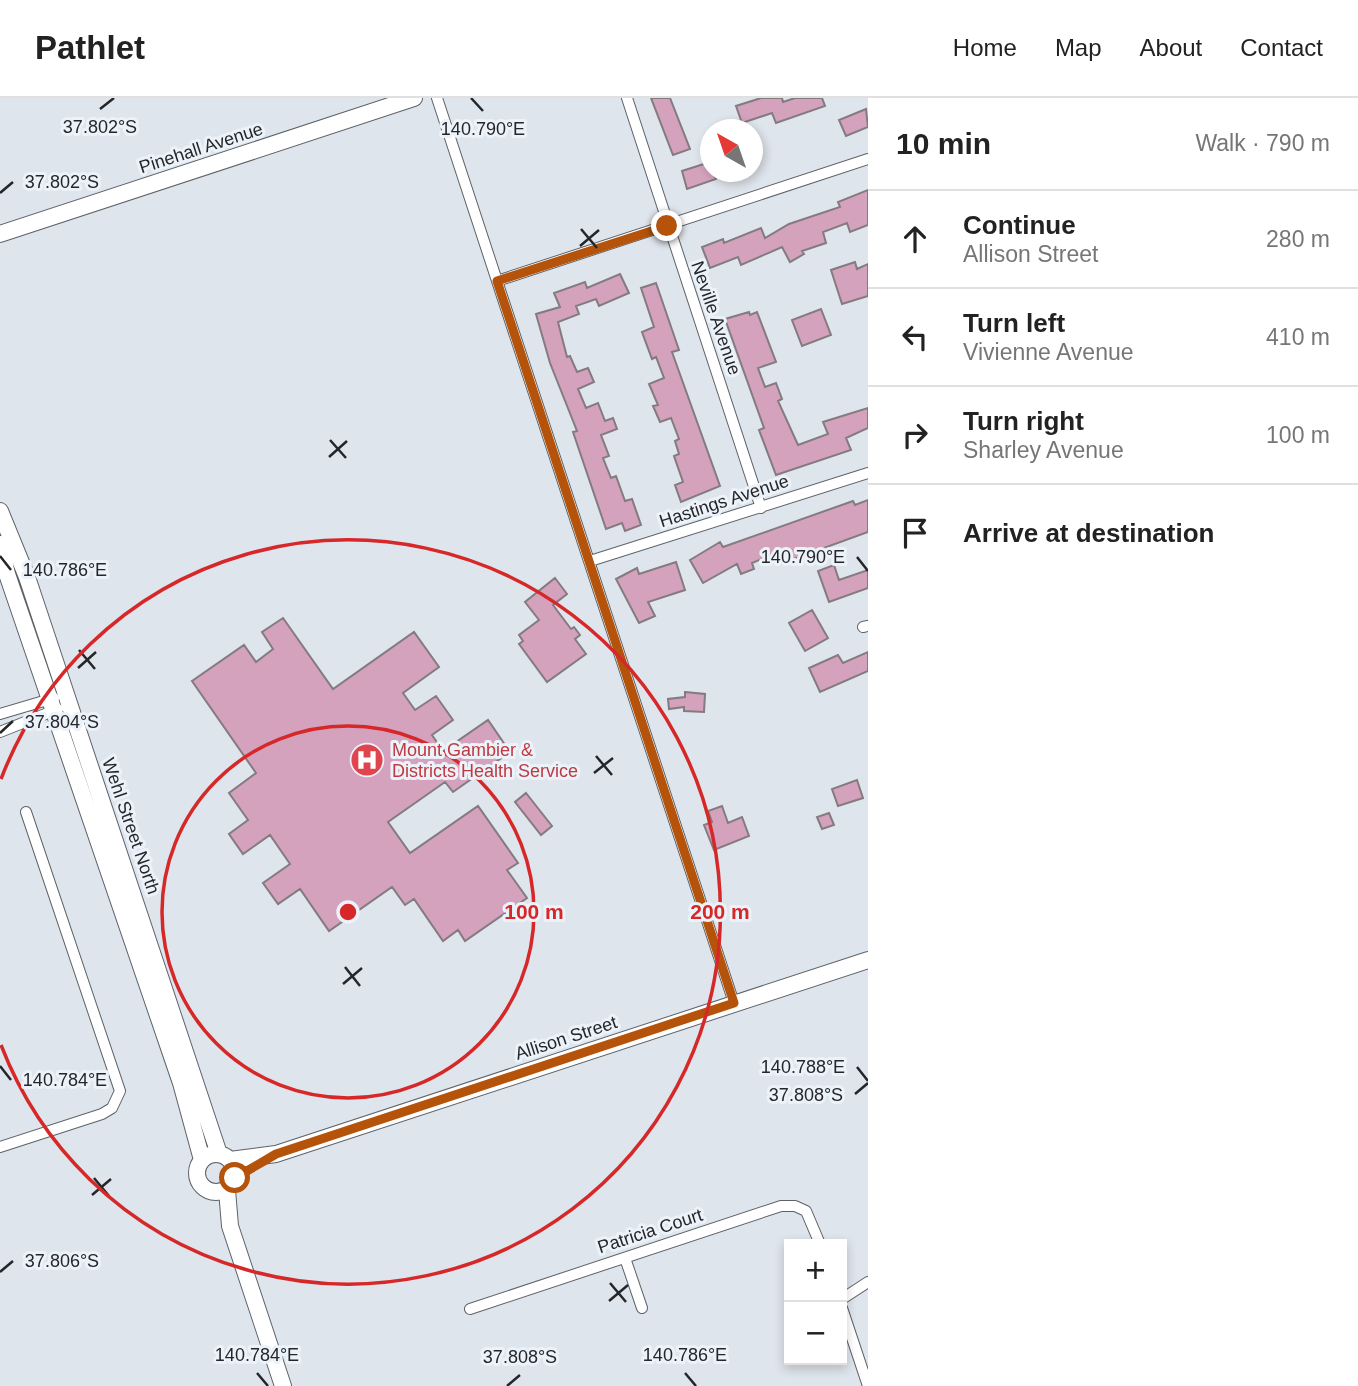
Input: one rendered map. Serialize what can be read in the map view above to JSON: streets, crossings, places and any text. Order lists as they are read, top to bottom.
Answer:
{
  "streets": {
    "street": [
      "Pinehall Avenue",
      "Neville Avenue",
      "Hastings Avenue",
      "Wehl Street North",
      "Allison Street",
      "Patricia Court"
    ]
  },
  "crossings": [
    ["Neville Avenue", "Hastings Avenue"],
    ["Wehl Street North", "Allison Street"]
  ],
  "places": {
    "hospital": ["Mount Gambier & Districts Health Service"]
  },
  "north": "top left",
  "page": {
    "header": "Pathlet",
    "nav": [
      "Home",
      "Map",
      "About",
      "Contact"
    ],
    "heading": ["10 min", "Walk · 790 m"],
    "list": [
      ["Continue", "Allison Street", "280 m"],
      ["Turn left", "Vivienne Avenue", "410 m"],
      ["Turn right", "Sharley Avenue", "100 m"],
      "Arrive at destination"
    ],
    "map_buttons": ["+", "−"]
  },
  "coordinates": [
    "37.802°S",
    "140.790°E",
    "140.786°E",
    "37.804°S",
    "140.788°E",
    "140.784°E",
    "37.808°S",
    "37.806°S"
  ],
  "rings": ["100 m", "200 m"]
}
